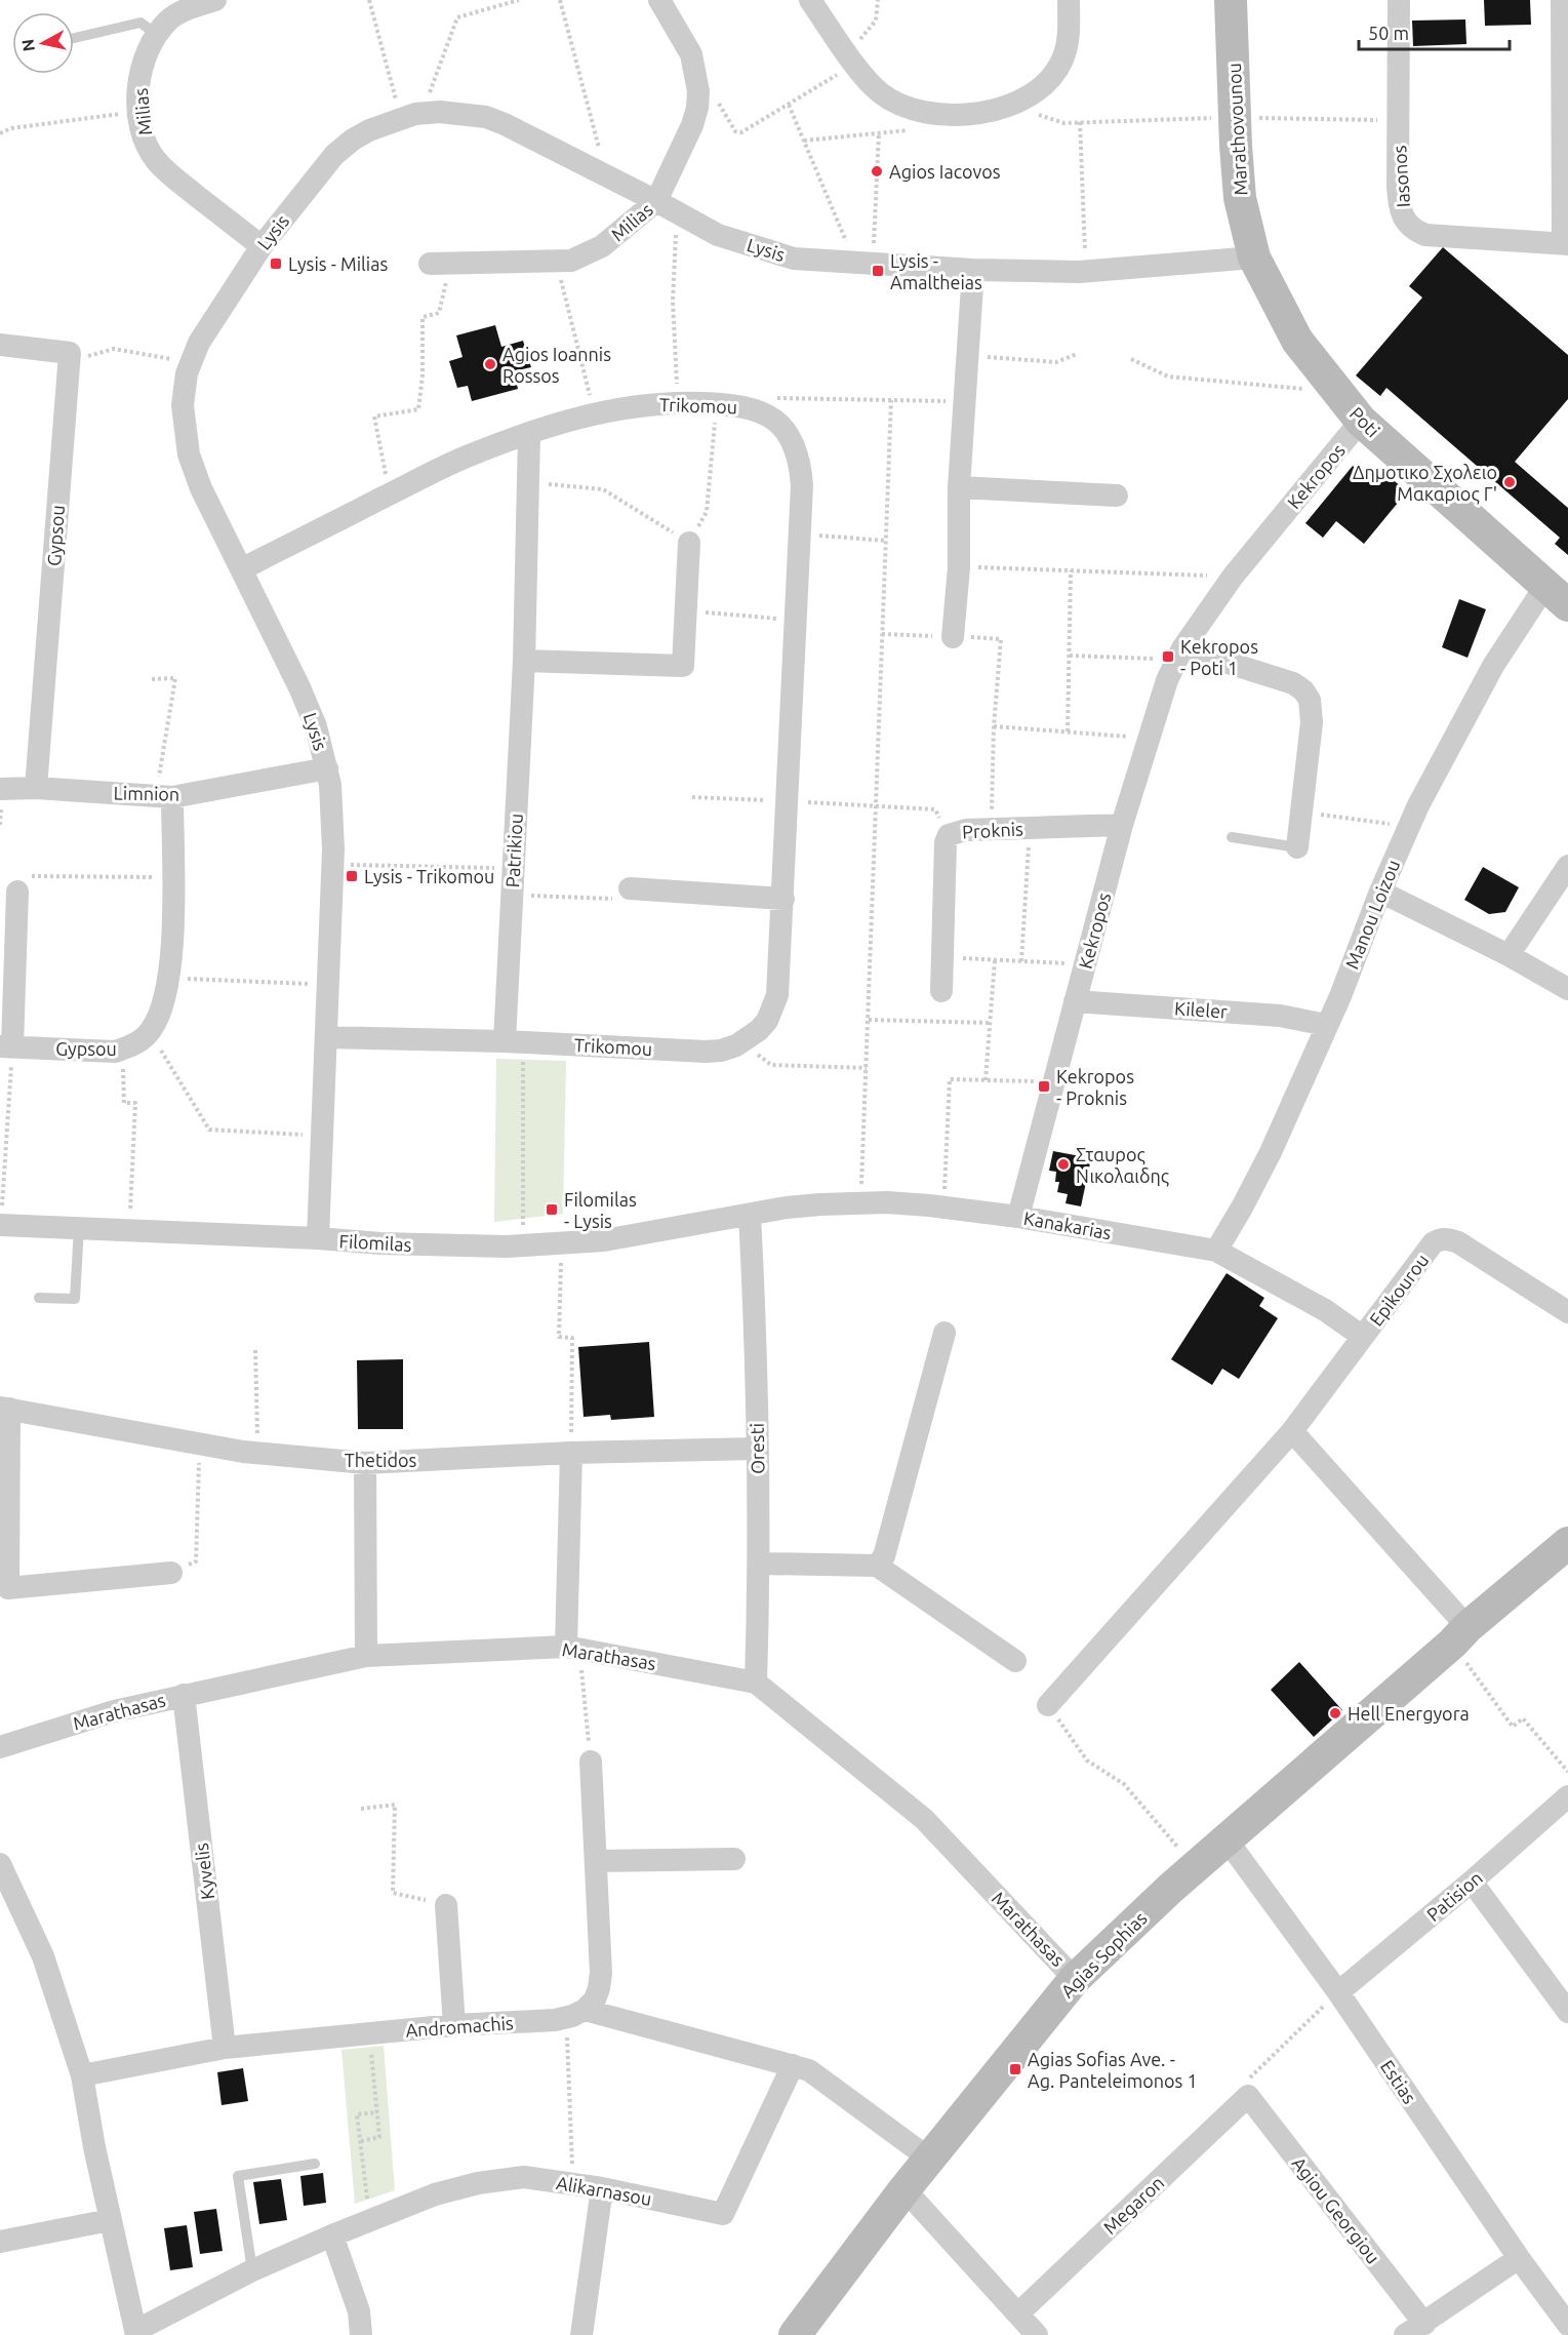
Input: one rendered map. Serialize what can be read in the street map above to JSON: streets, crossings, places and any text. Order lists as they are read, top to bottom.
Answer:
{
  "streets": {
    "street": [
      "Milias",
      "Marathovounou",
      "Iasonos",
      "Lysis",
      "Trikomou",
      "Poti",
      "Kekropos",
      "Gypsou",
      "Limnion",
      "Proknis",
      "Patrikiou",
      "Manou Loizou",
      "Kileler",
      "Kanakarias",
      "Filomilas",
      "Epikourou",
      "Oresti",
      "Thetidos",
      "Marathasas",
      "Kyvelis",
      "Patision",
      "Agias Sophias",
      "Andromachis",
      "Estias",
      "Alikarnasou",
      "Megaron",
      "Agiou Georgiou"
    ]
  },
  "crossings": [
    ["Milias", "Lysis"],
    ["Marathovounou", "Lysis"],
    ["Marathovounou", "Poti"],
    ["Lysis", "Trikomou"],
    ["Lysis", "Poti"],
    ["Lysis", "Limnion"],
    ["Lysis", "Filomilas"],
    ["Trikomou", "Patrikiou"],
    ["Poti", "Kekropos"],
    ["Poti", "Manou Loizou"],
    ["Kekropos", "Proknis"],
    ["Kekropos", "Kileler"],
    ["Kekropos", "Kanakarias"],
    ["Gypsou", "Limnion"],
    ["Manou Loizou", "Kileler"],
    ["Manou Loizou", "Kanakarias"],
    ["Kanakarias", "Filomilas"],
    ["Kanakarias", "Epikourou"],
    ["Kanakarias", "Oresti"],
    ["Filomilas", "Oresti"],
    ["Oresti", "Thetidos"],
    ["Oresti", "Marathasas"],
    ["Marathasas", "Kyvelis"],
    ["Marathasas", "Agias Sophias"],
    ["Kyvelis", "Andromachis"],
    ["Patision", "Estias"],
    ["Agias Sophias", "Estias"],
    ["Estias", "Agiou Georgiou"],
    ["Megaron", "Agiou Georgiou"]
  ],
  "places": {
    "other": [
      "Agios Iacovos",
      "Agios Ioannis Rossos",
      "Δημοτικο Σχολειο Μακαριος Γ'",
      "Σταυρος Νικολαιδης",
      "Hell Energyora"
    ],
    "transit": [
      "Lysis - Milias",
      "Lysis - Amaltheias",
      "Kekropos - Poti 1",
      "Lysis - Trikomou",
      "Kekropos - Proknis",
      "Filomilas - Lysis",
      "Agias Sofias Ave. - Ag. Panteleimonos 1"
    ]
  },
  "scale_bar": "50 m",
  "north": "left"
}
